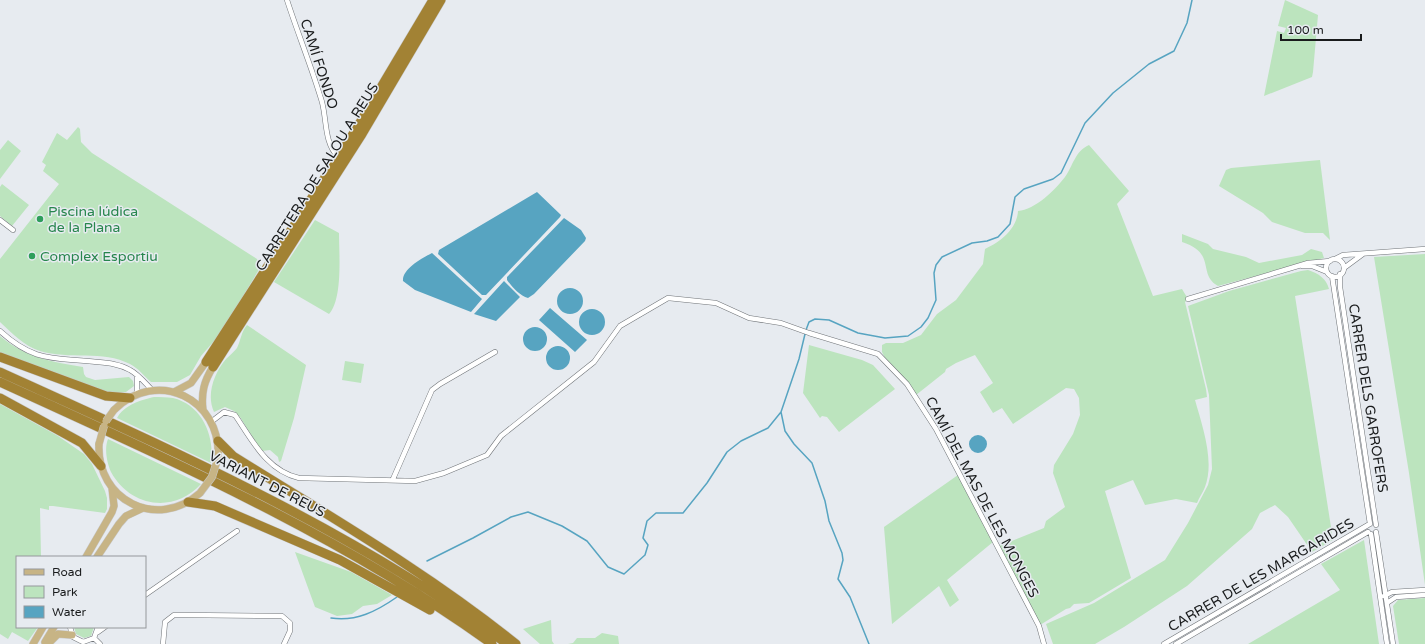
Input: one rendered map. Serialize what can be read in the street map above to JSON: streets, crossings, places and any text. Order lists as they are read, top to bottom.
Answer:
{
  "streets": {
    "highway": ["CARRETERA DE SALOU A REUS", "VARIANT DE REUS"],
    "street": [
      "CAMÍ FONDO",
      "CARRER DELS GARROFERS",
      "CAMÍ DEL MAS DE LES MONGES",
      "CARRER DE LES MARGARIDES"
    ]
  },
  "crossings": [
    ["CARRER DELS GARROFERS", "CARRER DE LES MARGARIDES"]
  ],
  "places": ["Piscina lúdica de la Plana", "Complex Esportiu"],
  "legend": ["Road", "Park", "Water"],
  "scale_bar": "100 m"
}
